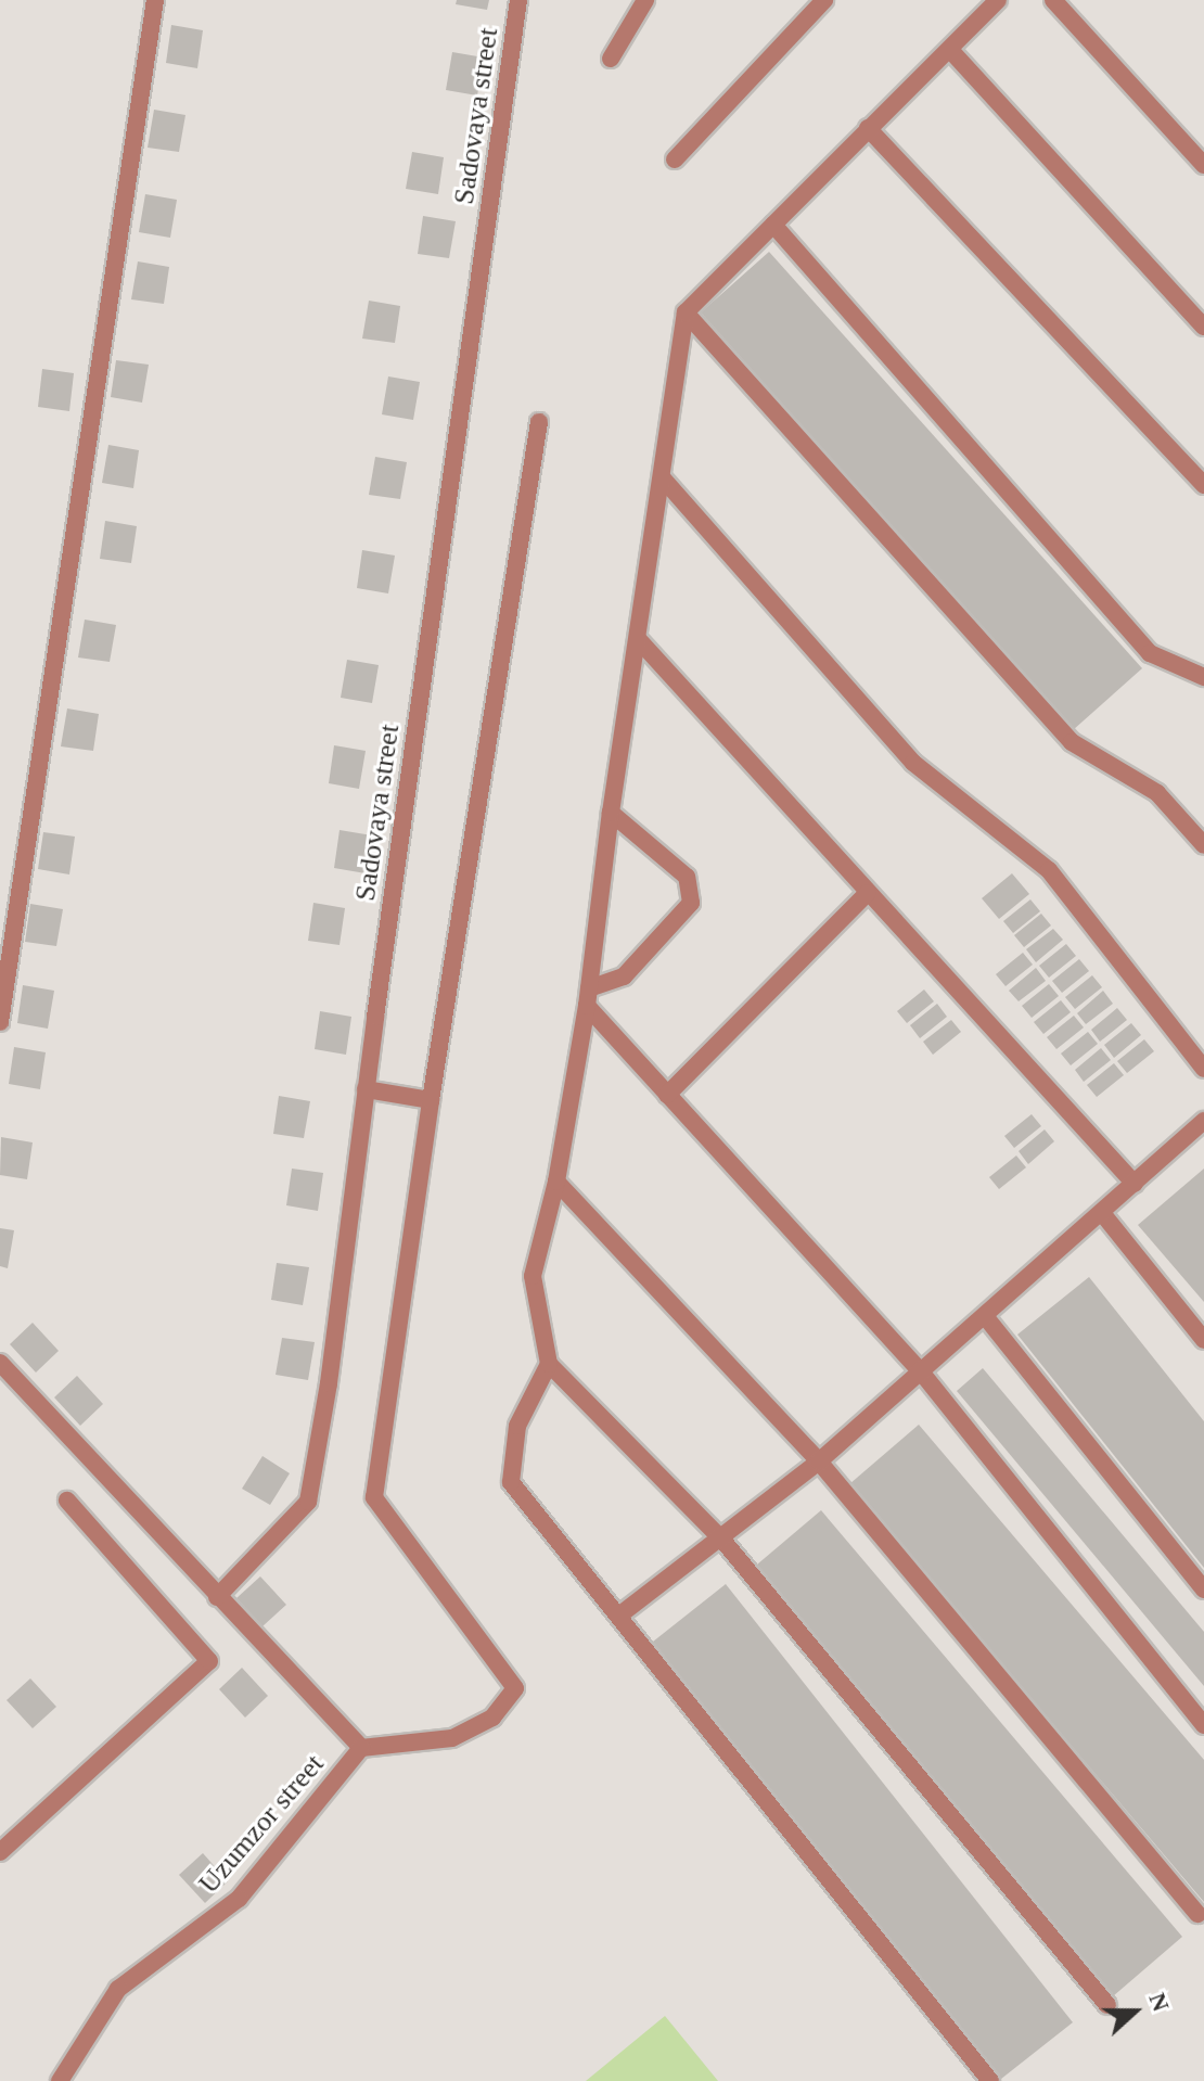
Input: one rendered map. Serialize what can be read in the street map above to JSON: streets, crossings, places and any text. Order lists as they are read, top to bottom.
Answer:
{
  "streets": {
    "street": ["Sadovaya street", "Uzumzor street"]
  },
  "north": "right"
}
